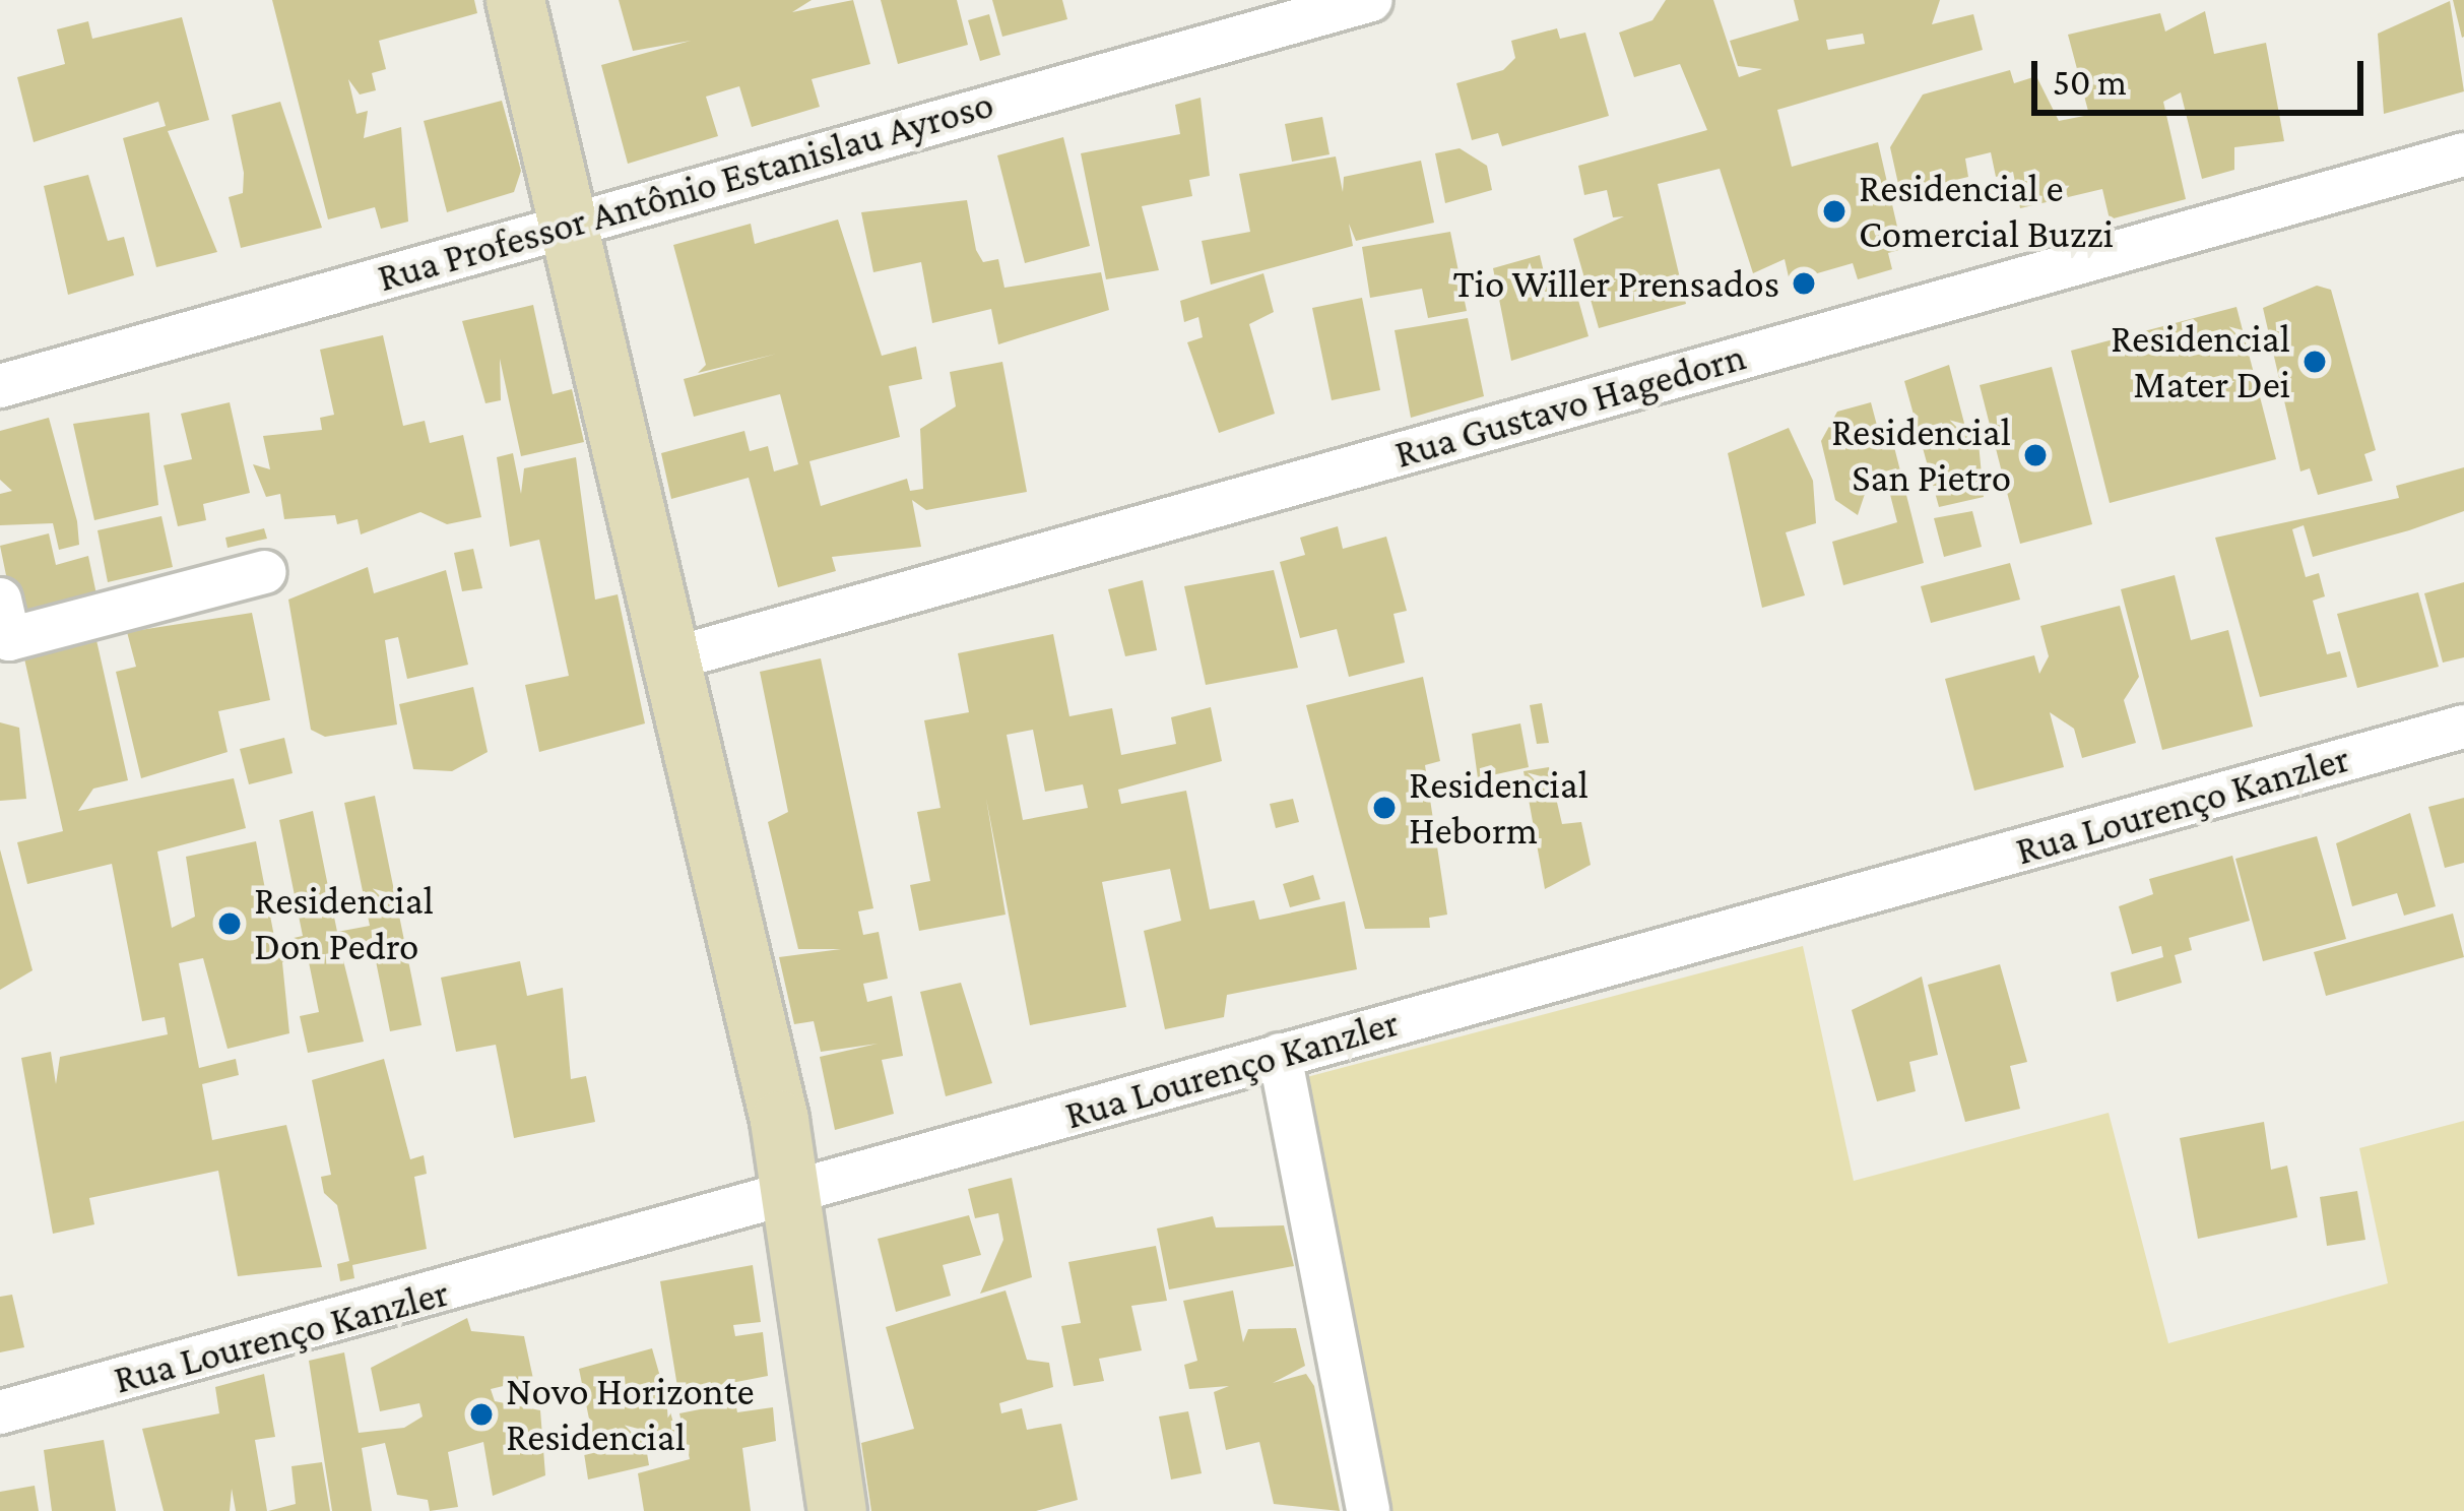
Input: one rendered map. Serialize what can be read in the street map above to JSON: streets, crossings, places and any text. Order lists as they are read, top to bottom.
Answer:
{
  "streets": {
    "street": ["Rua Professor Antônio Estanislau Ayroso", "Rua Gustavo Hagedorn", "Rua Lourenço Kanzler"]
  },
  "places": [
    "Residencial e Comercial Buzzi",
    "Tio Willer Prensados",
    "Residencial Mater Dei",
    "Residencial San Pietro",
    "Residencial Heborm",
    "Residencial Don Pedro",
    "Novo Horizonte Residencial"
  ],
  "scale_bar": "50 m"
}
